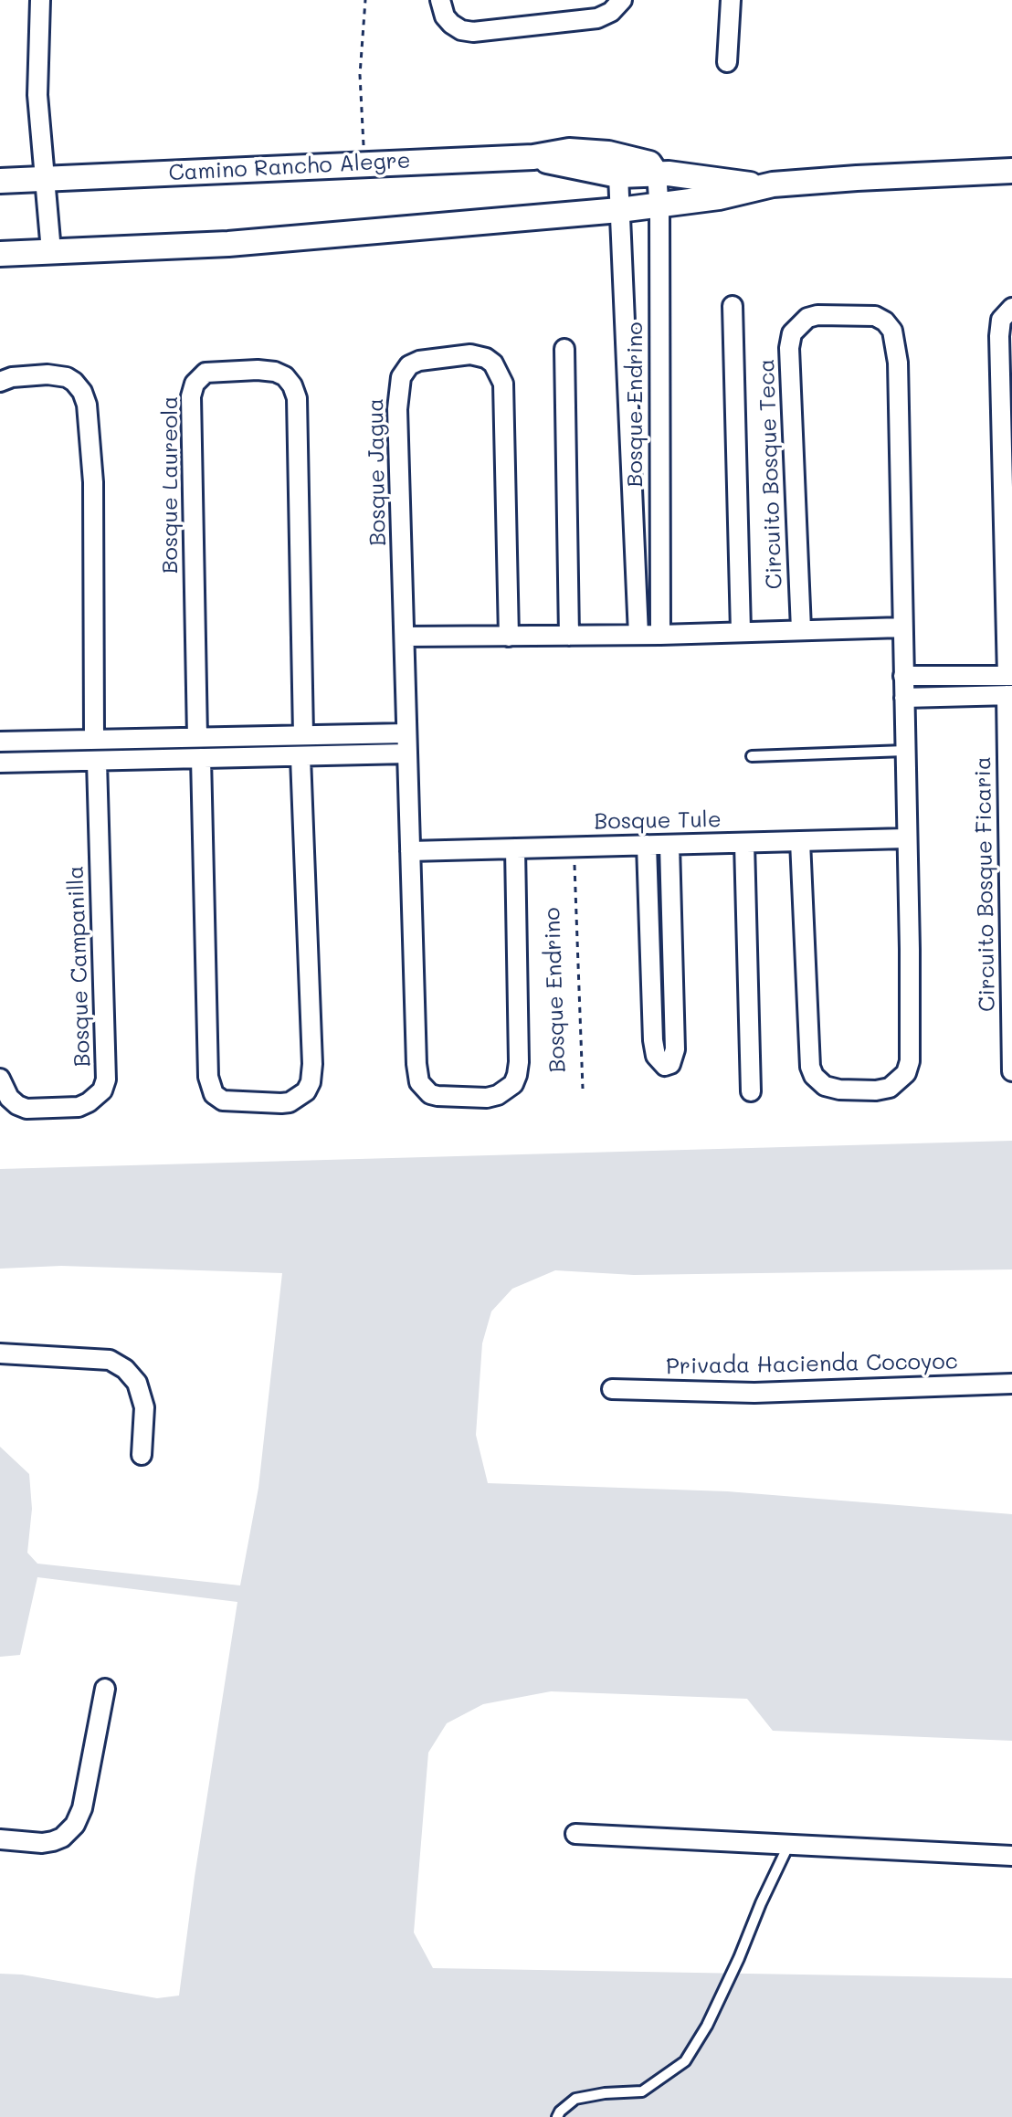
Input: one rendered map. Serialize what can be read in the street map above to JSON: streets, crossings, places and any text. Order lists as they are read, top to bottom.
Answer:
{
  "streets": {
    "street": [
      "Camino Rancho Alegre",
      "Bosque Endrino",
      "Bosque Jagua",
      "Circuito Bosque Teca",
      "Bosque Laureola",
      "Bosque Tule",
      "Circuito Bosque Ficaria",
      "Bosque Campanilla",
      "Privada Hacienda Cocoyoc"
    ]
  },
  "crossings": [
    ["Camino Rancho Alegre", "Bosque Endrino"],
    ["Bosque Endrino", "Bosque Tule"],
    ["Bosque Jagua", "Bosque Tule"]
  ]
}
